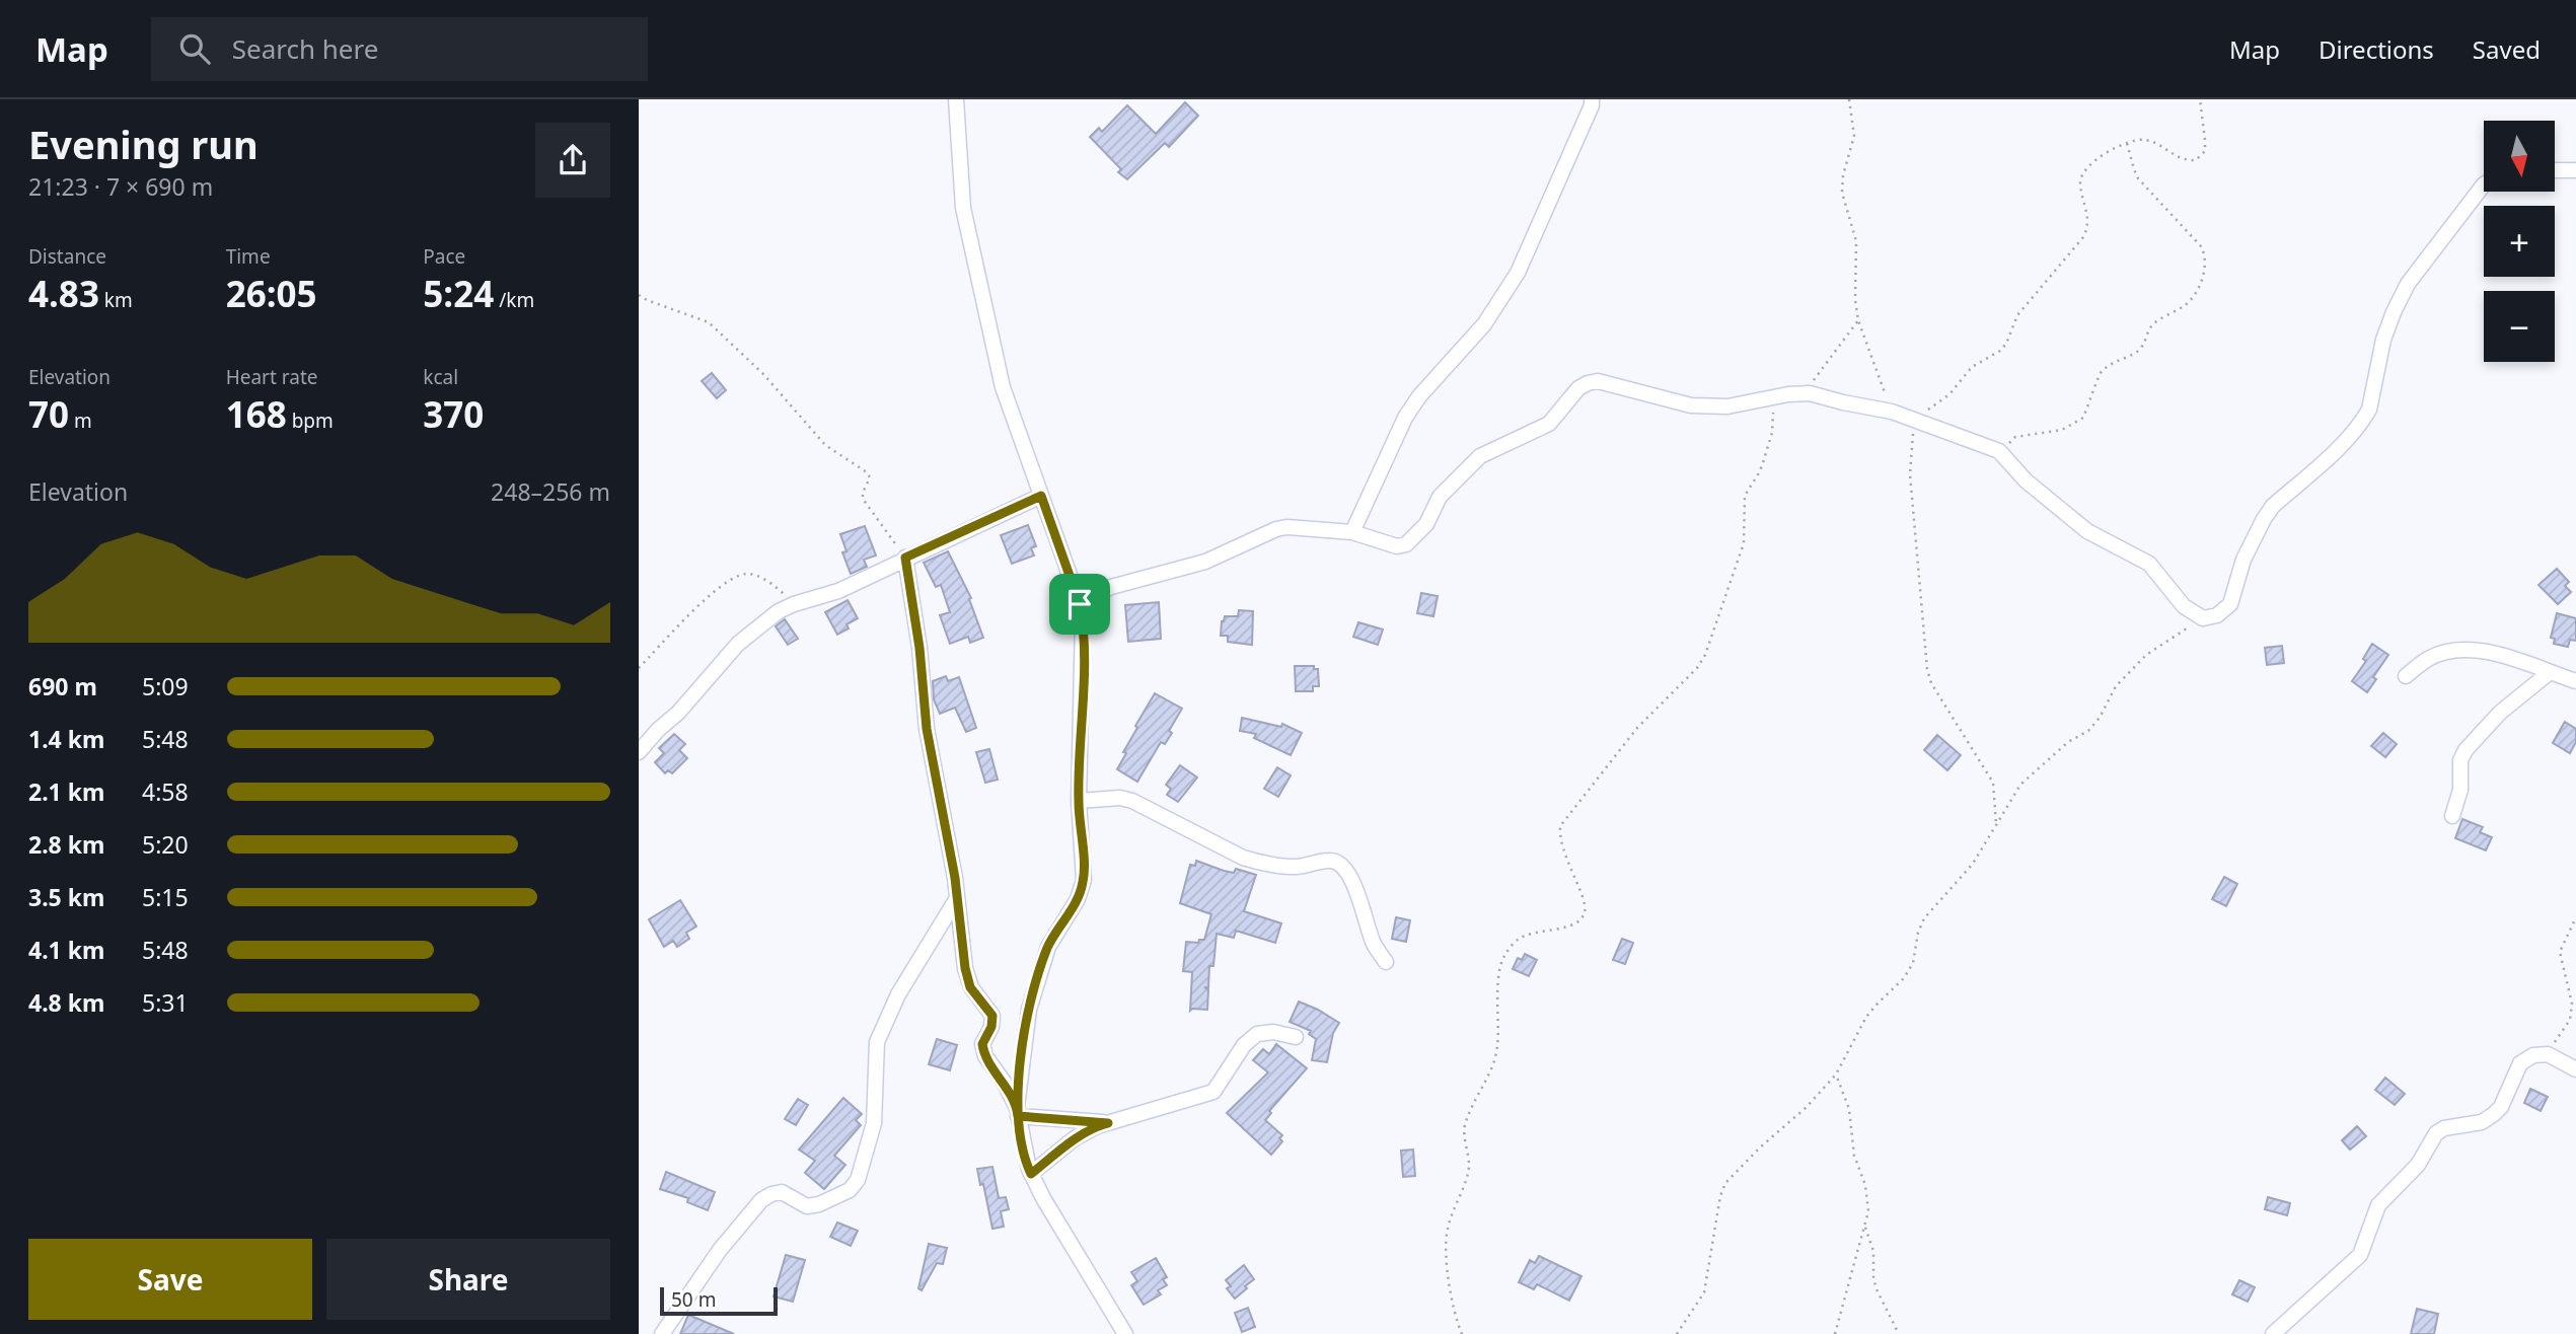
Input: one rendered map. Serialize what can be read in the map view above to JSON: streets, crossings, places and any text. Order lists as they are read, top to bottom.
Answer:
{
  "scale_bar": "50 m",
  "north": "bottom",
  "page": {
    "header": "Map",
    "search": "Search here",
    "nav": ["Map", "Directions", "Saved"],
    "heading": ["Evening run", "21:23 · 7 × 690 m"],
    "map_buttons": ["+", "−"],
    "stats": [
      ["Distance", "4.83 km"],
      ["Time", "26:05"],
      ["Pace", "5:24 /km"],
      ["Elevation", "70 m"],
      ["Heart rate", "168 bpm"],
      ["kcal", "370"]
    ],
    "chart": ["Elevation", "248–256 m"],
    "list": [
      {
        "name": "690 m",
        "note": "5:09"
      },
      {
        "name": "1.4 km",
        "note": "5:48"
      },
      {
        "name": "2.1 km",
        "note": "4:58"
      },
      {
        "name": "2.8 km",
        "note": "5:20"
      },
      {
        "name": "3.5 km",
        "note": "5:15"
      },
      {
        "name": "4.1 km",
        "note": "5:48"
      },
      {
        "name": "4.8 km",
        "note": "5:31"
      }
    ],
    "buttons": ["Save", "Share"],
    "scale": "50 m"
  }
}
